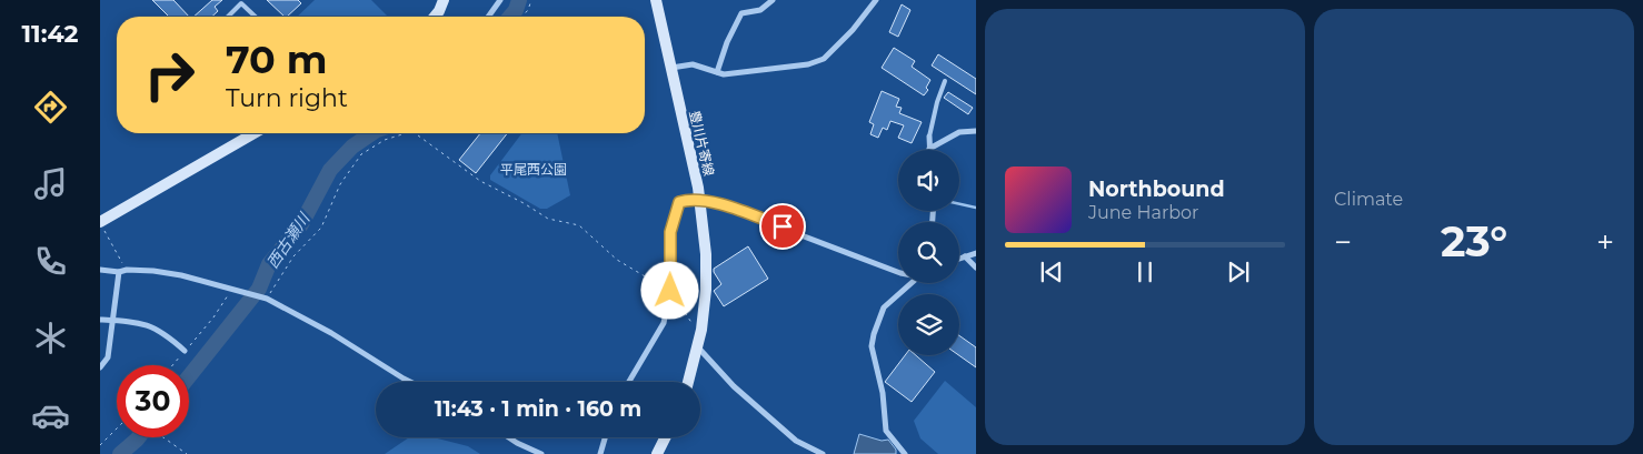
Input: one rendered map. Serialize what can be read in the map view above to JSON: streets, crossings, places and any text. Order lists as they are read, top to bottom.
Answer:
{
  "streets": {
    "main road": ["豊川片寄線"]
  },
  "water": ["西古瀬川"],
  "parks": ["平尾西公園"],
  "page": {
    "tabs": "11:42",
    "tile": "Climate",
    "turn": ["70 m", "Turn right"],
    "song": ["Northbound", "June Harbor"],
    "heat": ["−", "23°", "+"],
    "limit": "30",
    "trip": "11:43 · 1 min · 160 m"
  }
}
